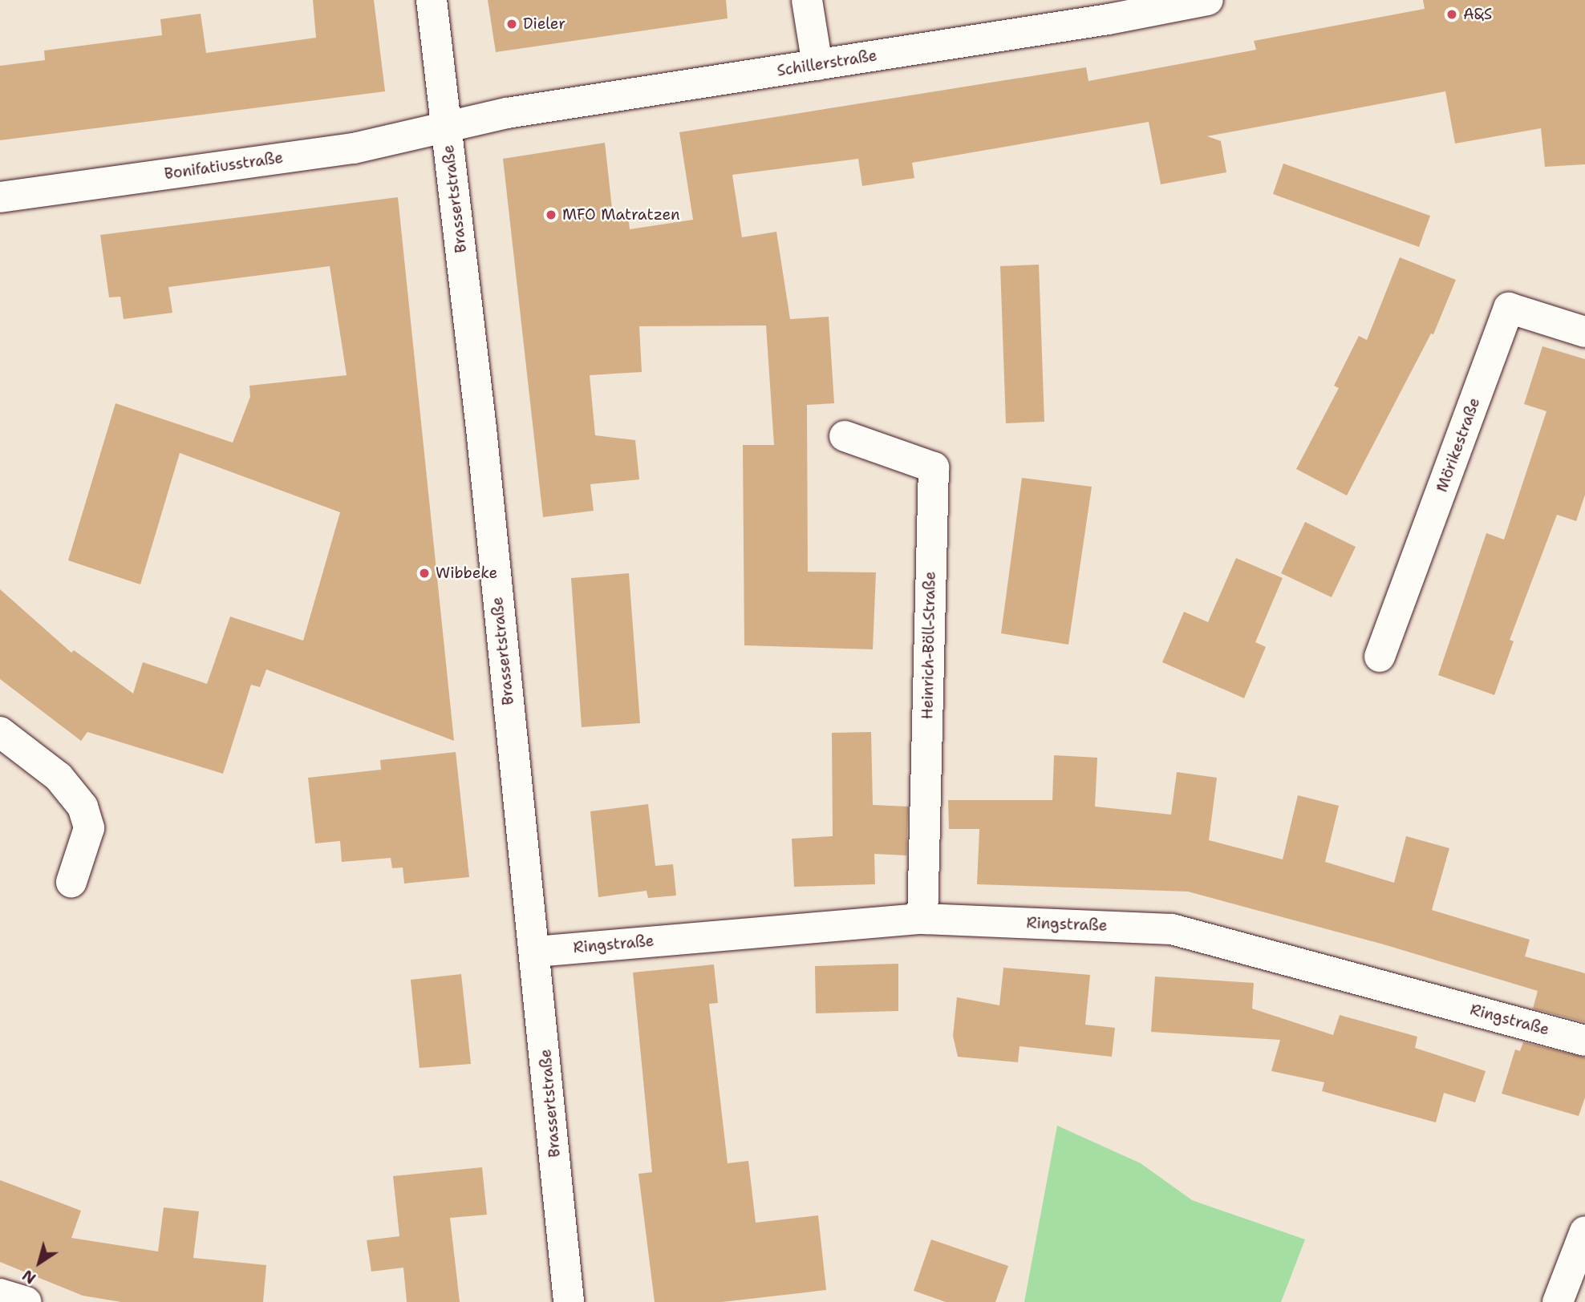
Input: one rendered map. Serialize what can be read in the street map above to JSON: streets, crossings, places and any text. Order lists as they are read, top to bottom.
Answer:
{
  "streets": {
    "street": [
      "Schillerstraße",
      "Bonifatiusstraße",
      "Brassertstraße",
      "Mörikestraße",
      "Heinrich-Böll-Straße",
      "Ringstraße"
    ]
  },
  "crossings": [
    ["Schillerstraße", "Bonifatiusstraße"],
    ["Schillerstraße", "Brassertstraße"],
    ["Bonifatiusstraße", "Brassertstraße"],
    ["Brassertstraße", "Ringstraße"],
    ["Heinrich-Böll-Straße", "Ringstraße"]
  ],
  "places": [
    "A&S",
    "Dieler",
    "MFO Matratzen",
    "Wibbeke"
  ],
  "north": "bottom left"
}
